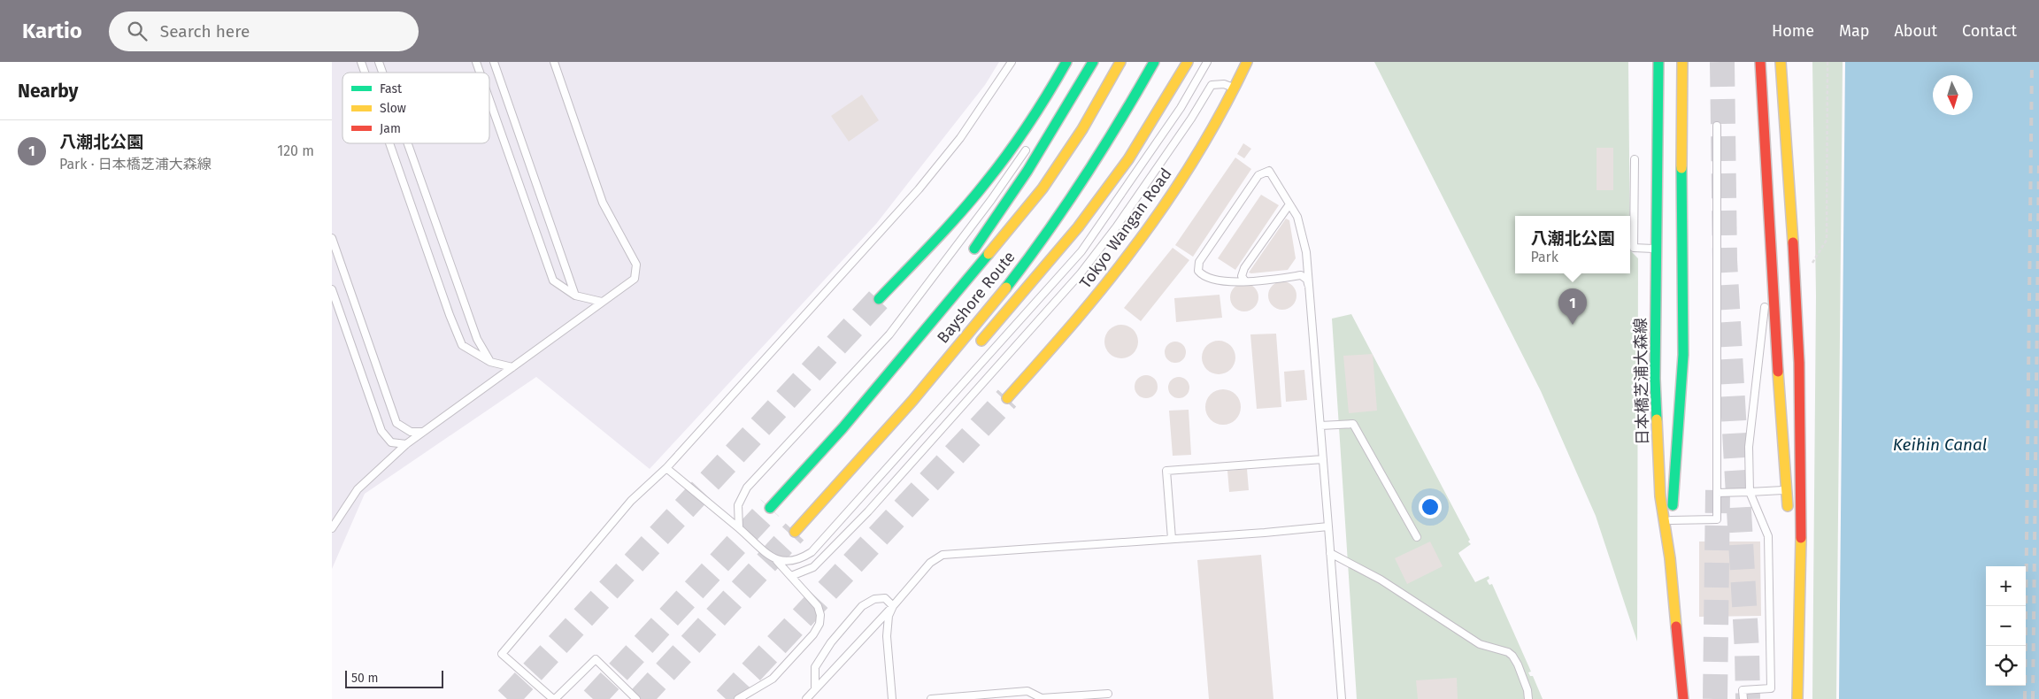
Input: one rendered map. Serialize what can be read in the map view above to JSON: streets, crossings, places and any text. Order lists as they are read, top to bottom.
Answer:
{
  "streets": {
    "main road": ["Tokyo Wangan Road", "Bayshore Route", "日本橋芝浦大森線"]
  },
  "water": ["Keihin Canal"],
  "legend": ["Fast", "Slow", "Jam"],
  "scale_bar": "50 m",
  "north": "bottom",
  "page": {
    "header": "Kartio",
    "search": "Search here",
    "nav": [
      "Home",
      "Map",
      "About",
      "Contact"
    ],
    "heading": "Nearby",
    "list": [
      {
        "mark": "1",
        "name": "八潮北公園",
        "note": "Park · 日本橋芝浦大森線",
        "value": "120 m"
      }
    ],
    "popup": ["八潮北公園", "Park"],
    "pins": "1",
    "map_buttons": ["+", "−"],
    "scale": "50 m"
  }
}
